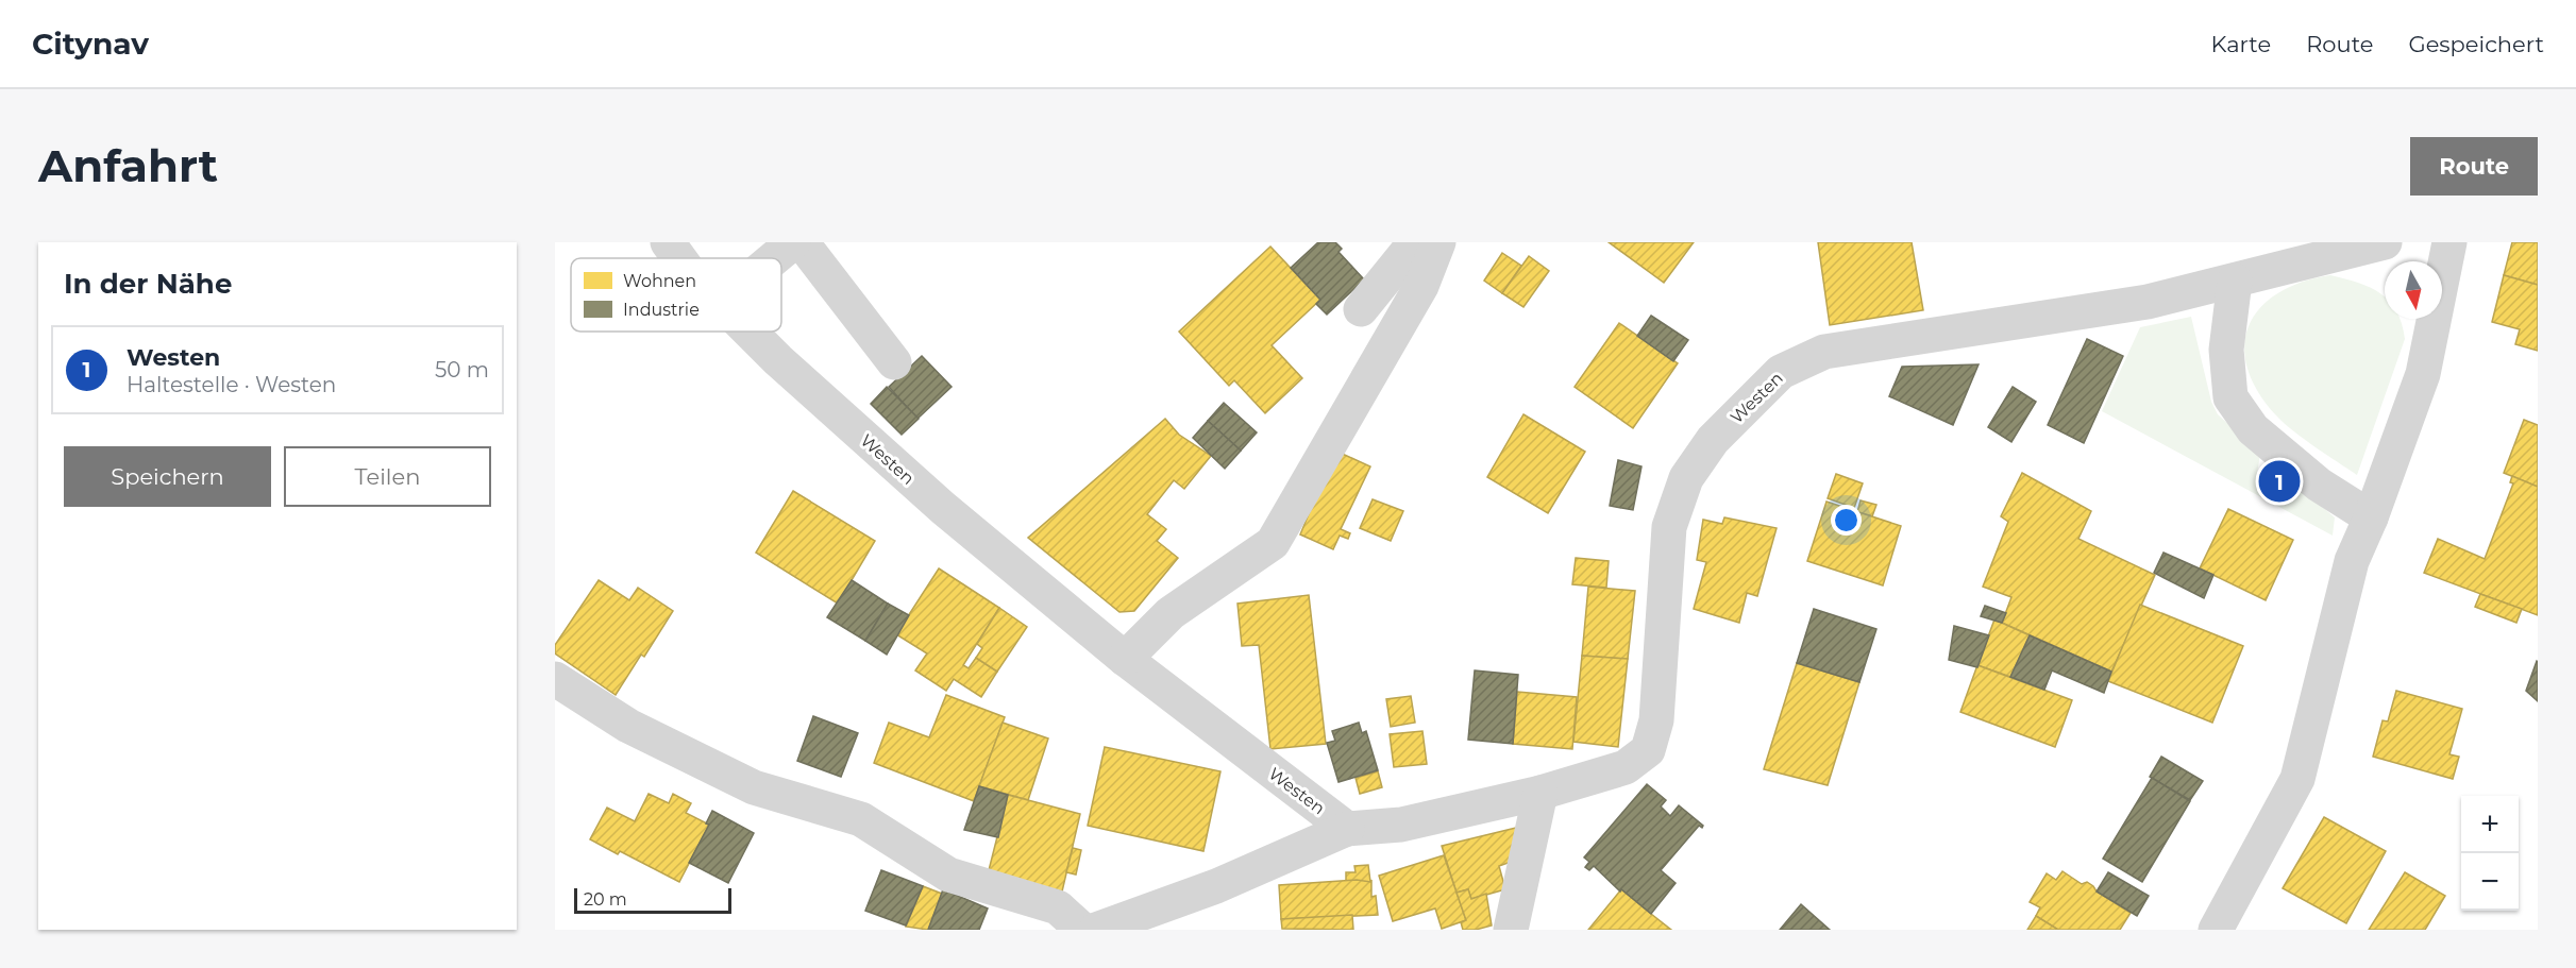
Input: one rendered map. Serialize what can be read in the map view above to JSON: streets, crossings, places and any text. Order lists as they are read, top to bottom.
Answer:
{
  "streets": {
    "street": ["Westen"]
  },
  "legend": ["Wohnen", "Industrie"],
  "scale_bar": "20 m",
  "north": "bottom",
  "page": {
    "header": "Citynav",
    "nav": ["Karte", "Route", "Gespeichert"],
    "buttons": [
      "Route",
      ["Speichern", "Teilen"]
    ],
    "title": "Anfahrt",
    "heading": "In der Nähe",
    "list": [
      {
        "mark": "1",
        "name": "Westen",
        "note": "Haltestelle · Westen",
        "value": "50 m"
      }
    ],
    "pins": "1",
    "map_buttons": ["+", "−"],
    "scale": "20 m"
  }
}
